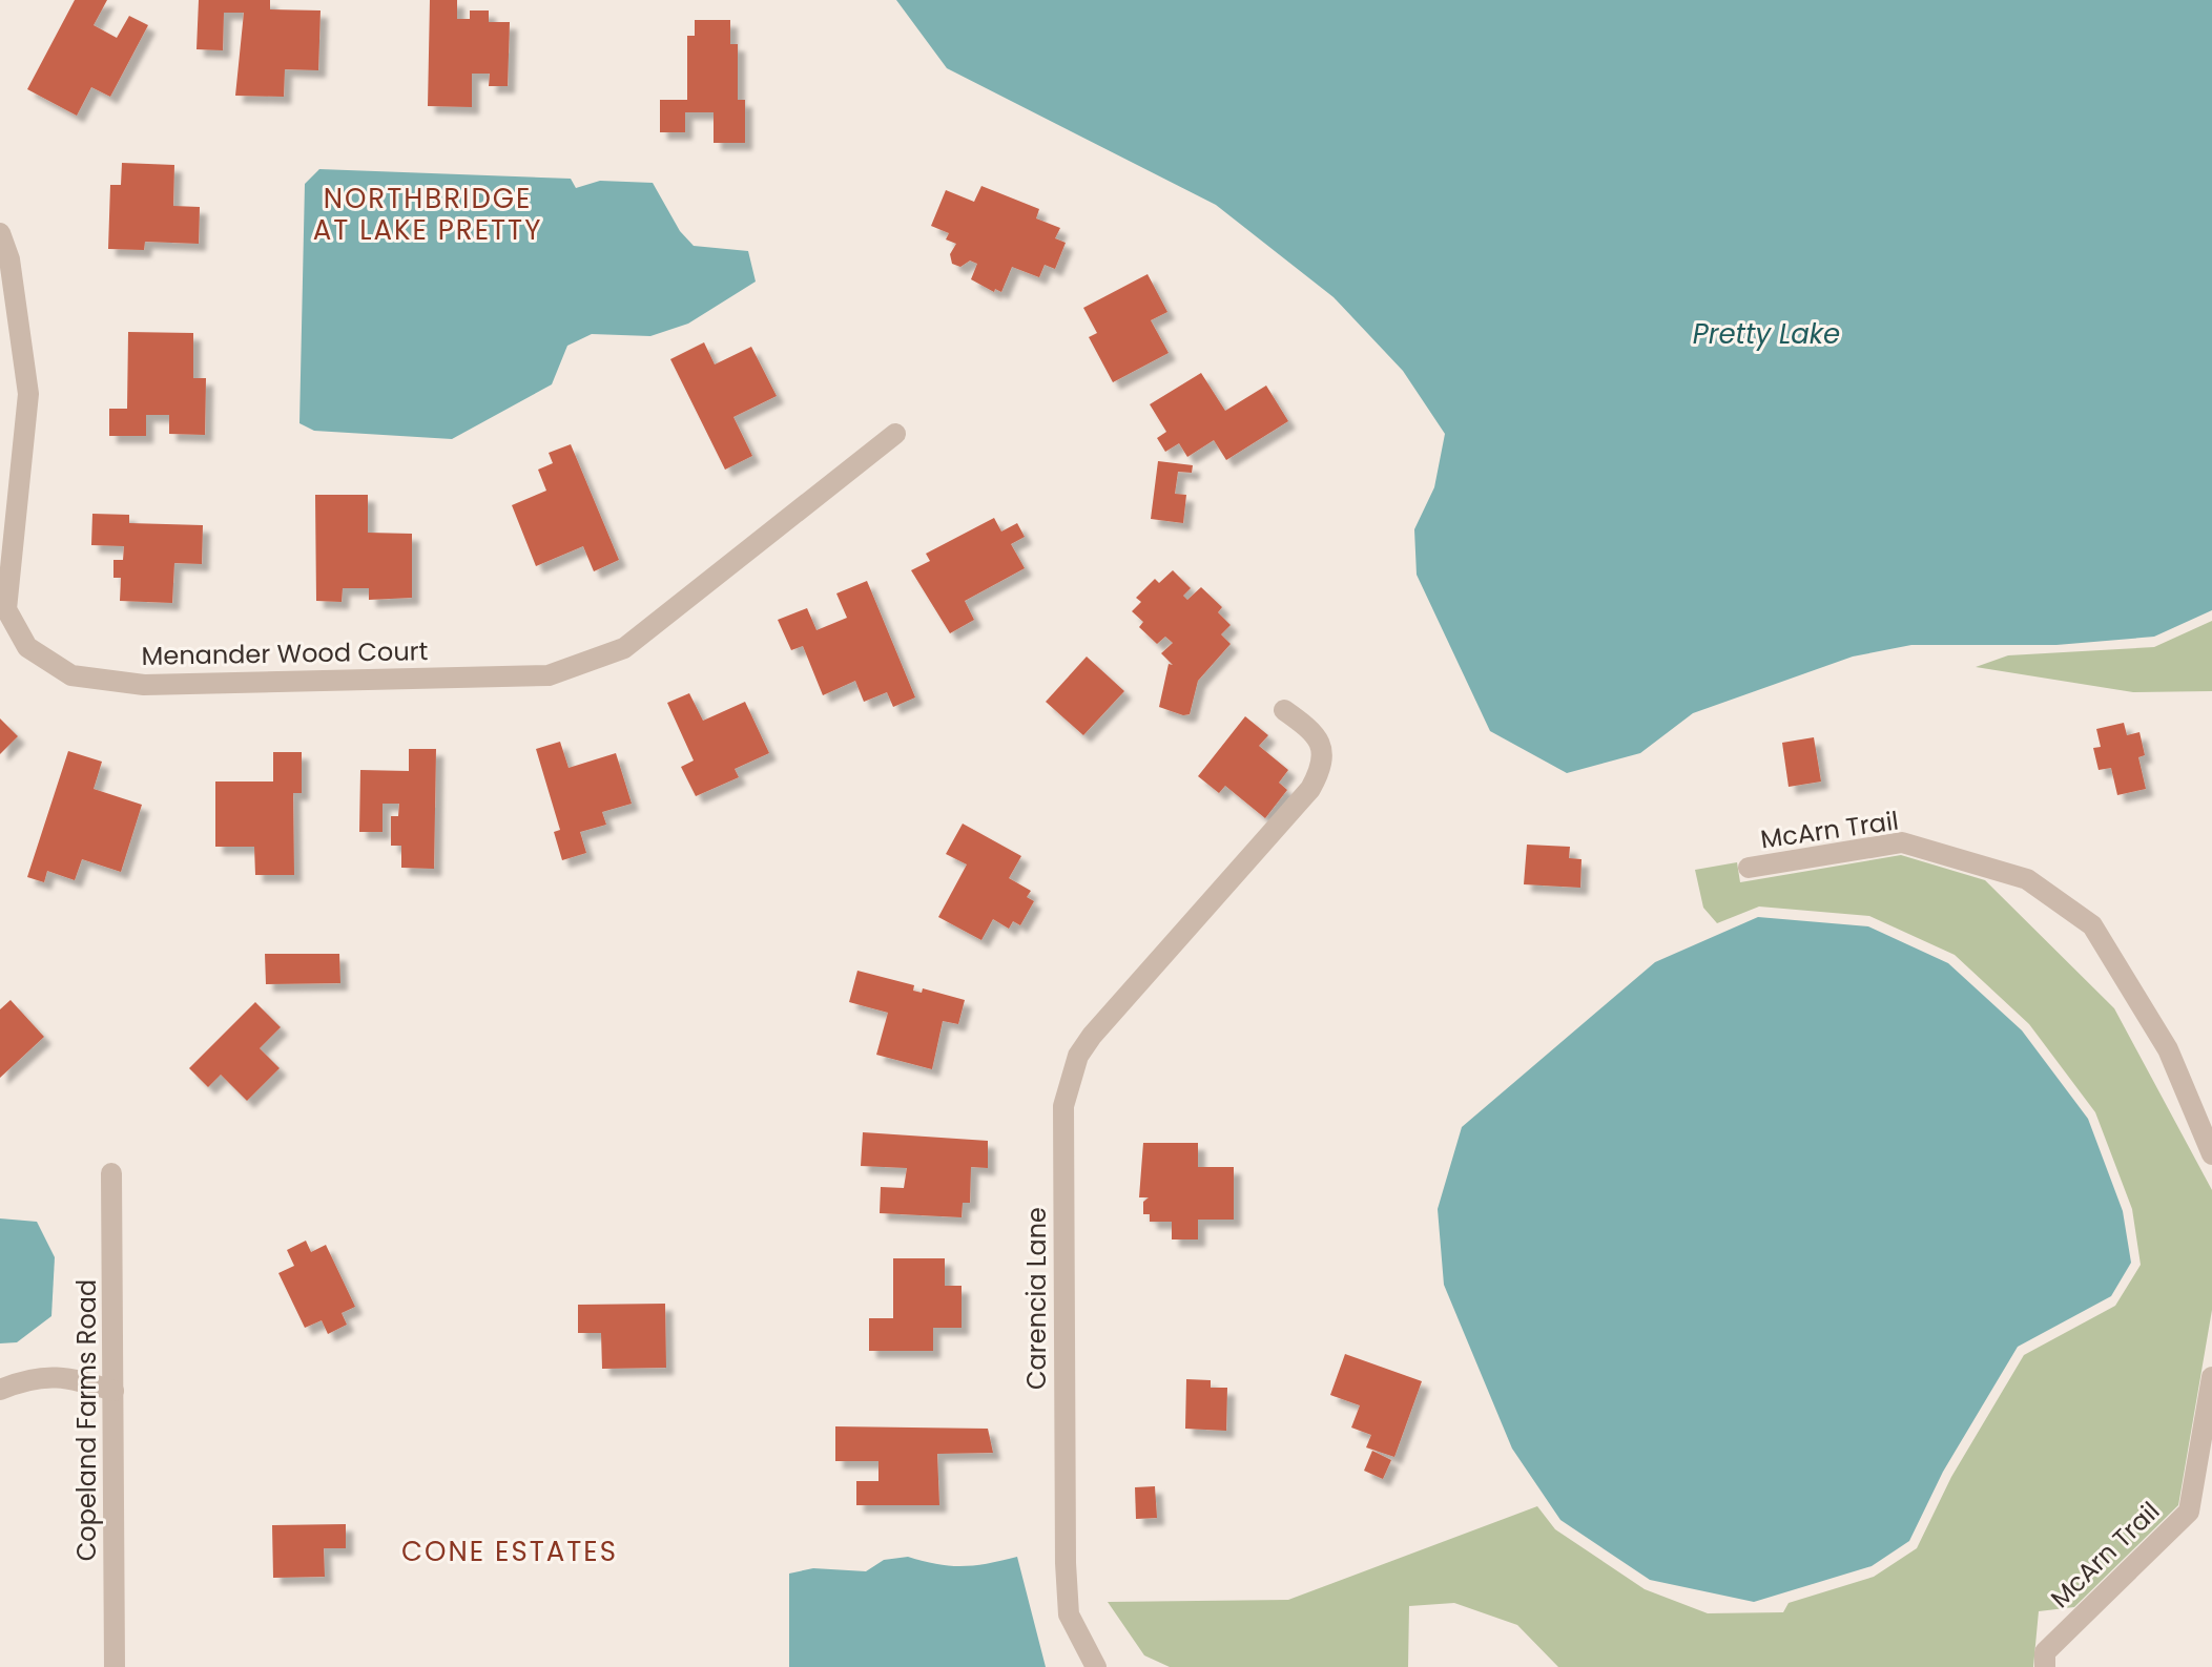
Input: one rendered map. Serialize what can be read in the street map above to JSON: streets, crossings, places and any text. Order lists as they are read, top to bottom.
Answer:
{
  "streets": {
    "street": [
      "Menander Wood Court",
      "McArn Trail",
      "Carencia Lane",
      "Copeland Farms Road"
    ]
  },
  "districts": ["NORTHBRIDGE AT LAKE PRETTY", "CONE ESTATES"],
  "water": ["Pretty Lake"]
}
